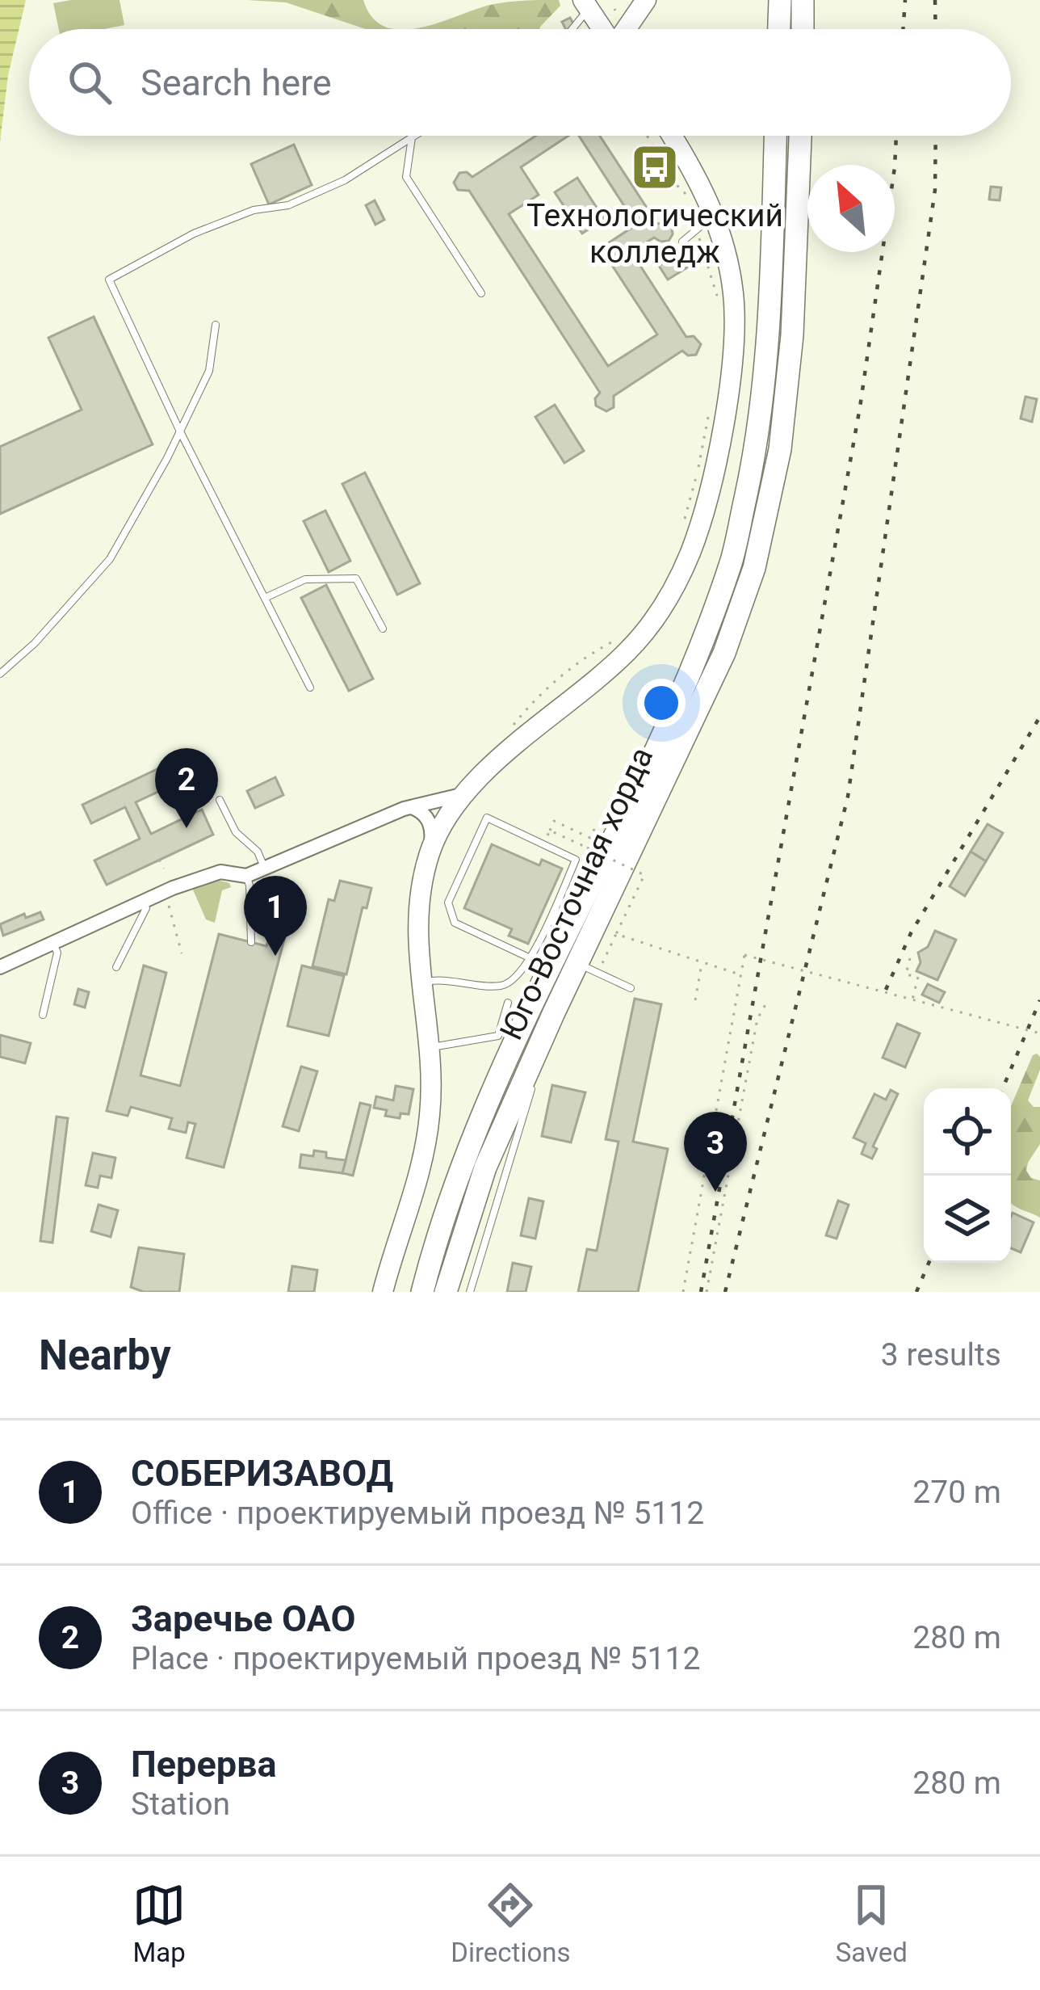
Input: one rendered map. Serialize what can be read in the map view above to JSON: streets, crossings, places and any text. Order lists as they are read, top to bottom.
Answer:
{
  "streets": {
    "main road": ["Юго-Восточная хорда"]
  },
  "places": {
    "bus stop": ["Технологический колледж"]
  },
  "north": "top left",
  "page": {
    "search": "Search here",
    "pins": ["2", "1", "3"],
    "heading": ["Nearby", "3 results"],
    "list": [
      {
        "mark": "1",
        "name": "СОБЕРИЗАВОД",
        "note": "Office · проектируемый проезд № 5112",
        "value": "270 m"
      },
      {
        "mark": "2",
        "name": "Заречье ОАО",
        "note": "Place · проектируемый проезд № 5112",
        "value": "280 m"
      },
      {
        "mark": "3",
        "name": "Перерва",
        "note": "Station",
        "value": "280 m"
      }
    ],
    "nav": ["Map", "Directions", "Saved"]
  }
}
